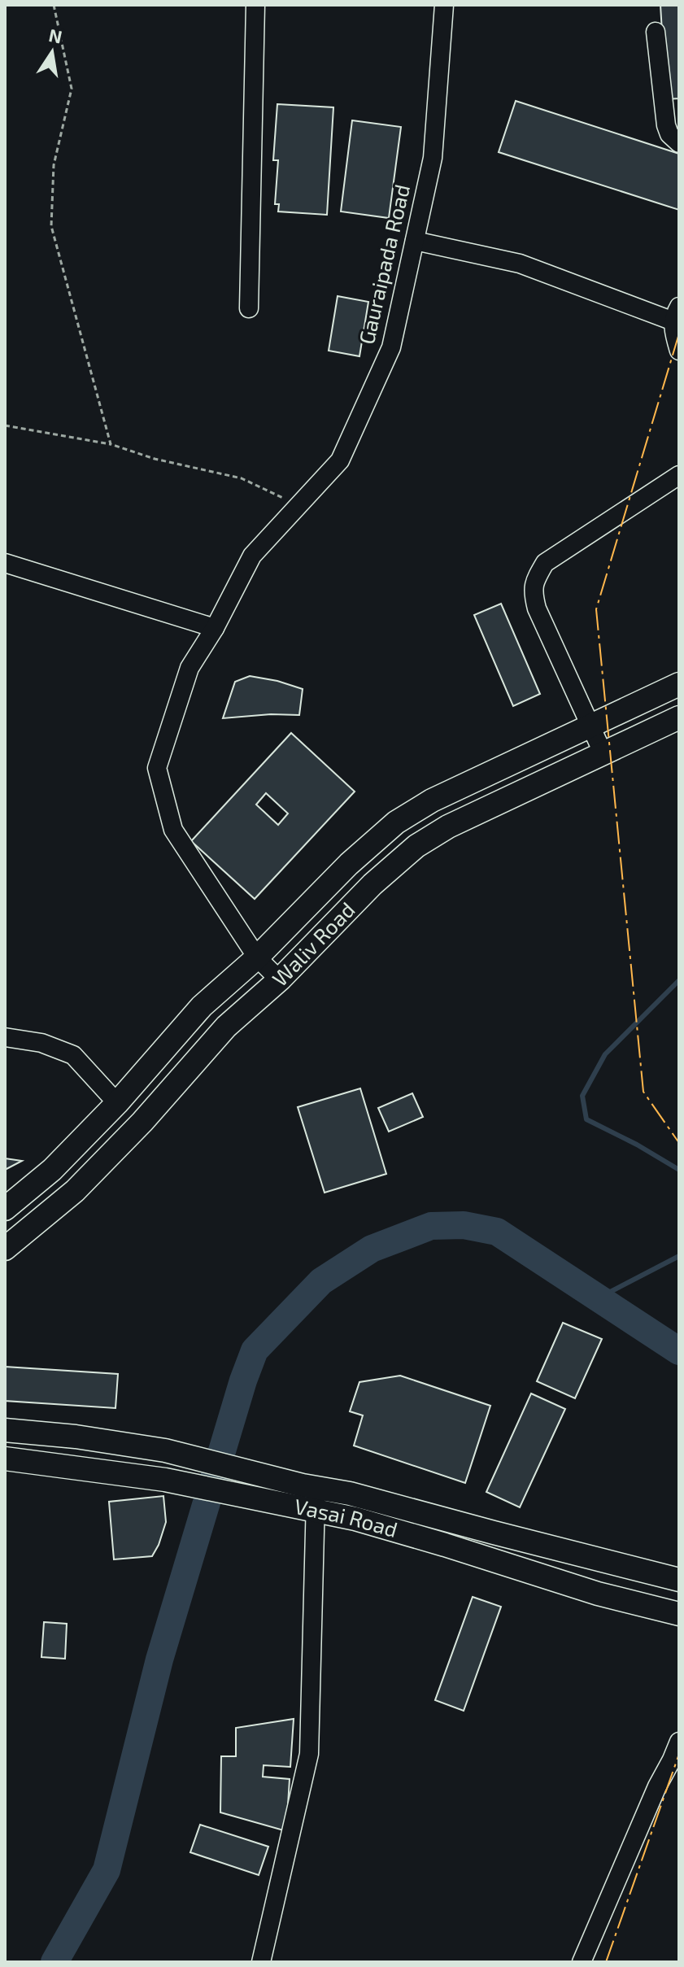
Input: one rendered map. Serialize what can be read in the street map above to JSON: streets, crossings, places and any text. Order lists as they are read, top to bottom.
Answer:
{
  "streets": {
    "main road": ["Waliv Road", "Vasai Road"],
    "street": ["Gauraipada Road"]
  },
  "crossings": [
    ["Gauraipada Road", "Waliv Road"]
  ],
  "north": "top"
}
